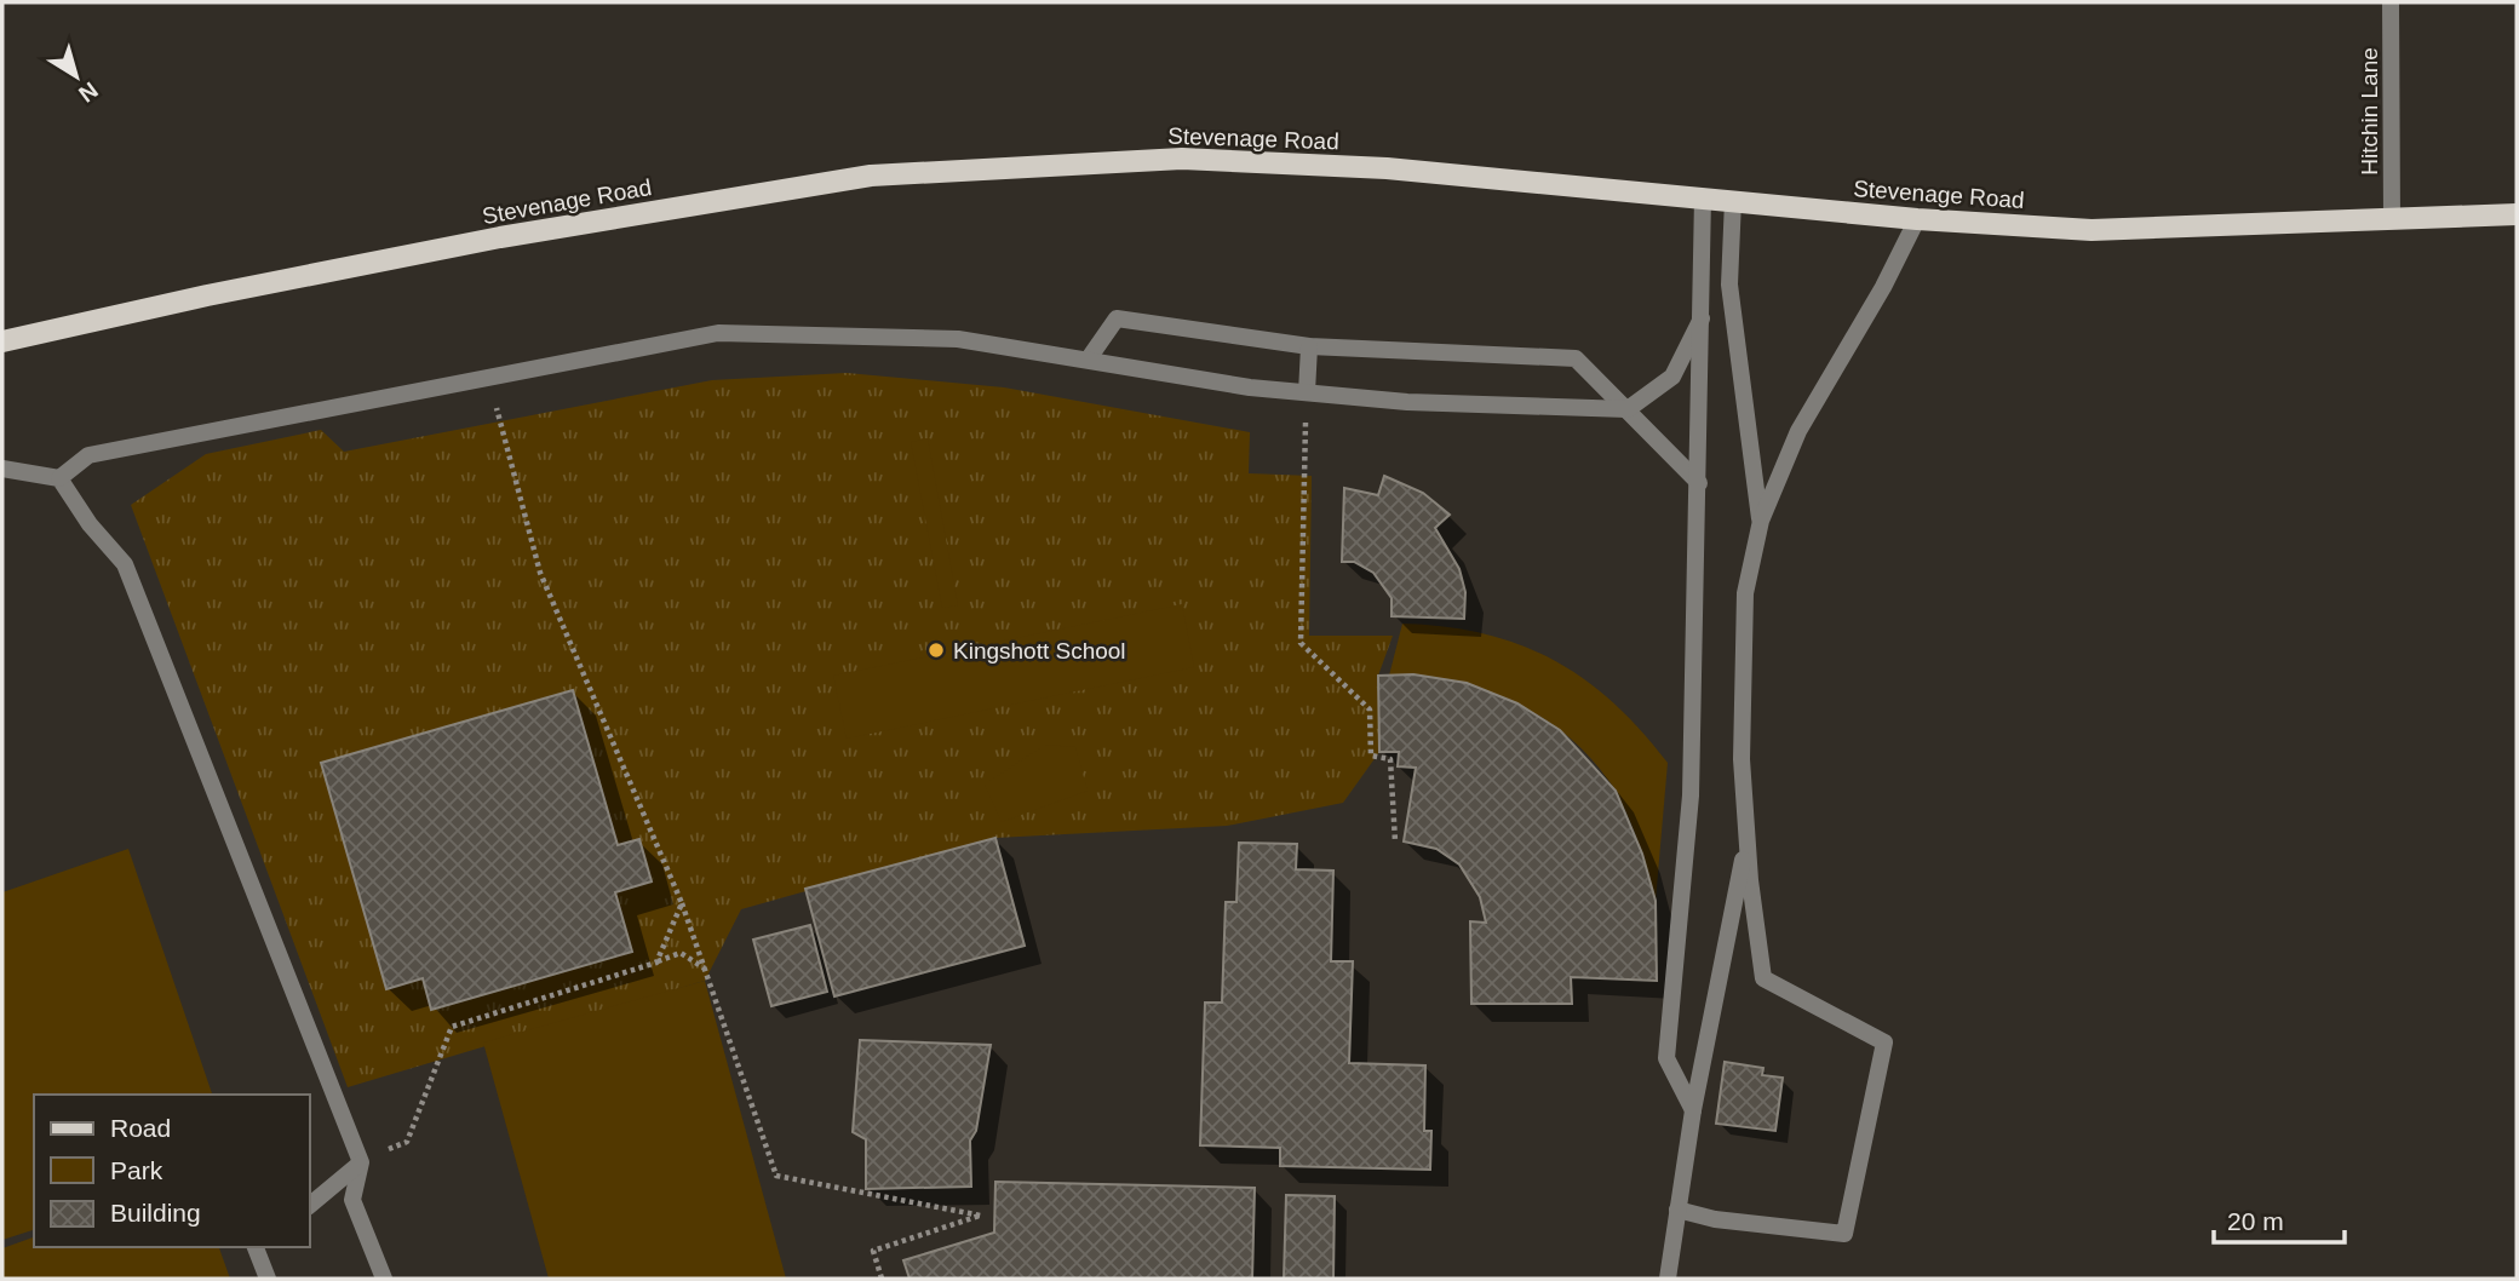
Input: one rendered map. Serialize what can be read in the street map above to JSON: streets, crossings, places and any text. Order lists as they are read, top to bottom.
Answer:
{
  "streets": {
    "main road": ["Stevenage Road"],
    "street": ["Hitchin Lane"]
  },
  "crossings": [
    ["Hitchin Lane", "Stevenage Road"]
  ],
  "places": ["Kingshott School"],
  "legend": ["Road", "Park", "Building"],
  "scale_bar": "20 m",
  "north": "bottom right"
}
